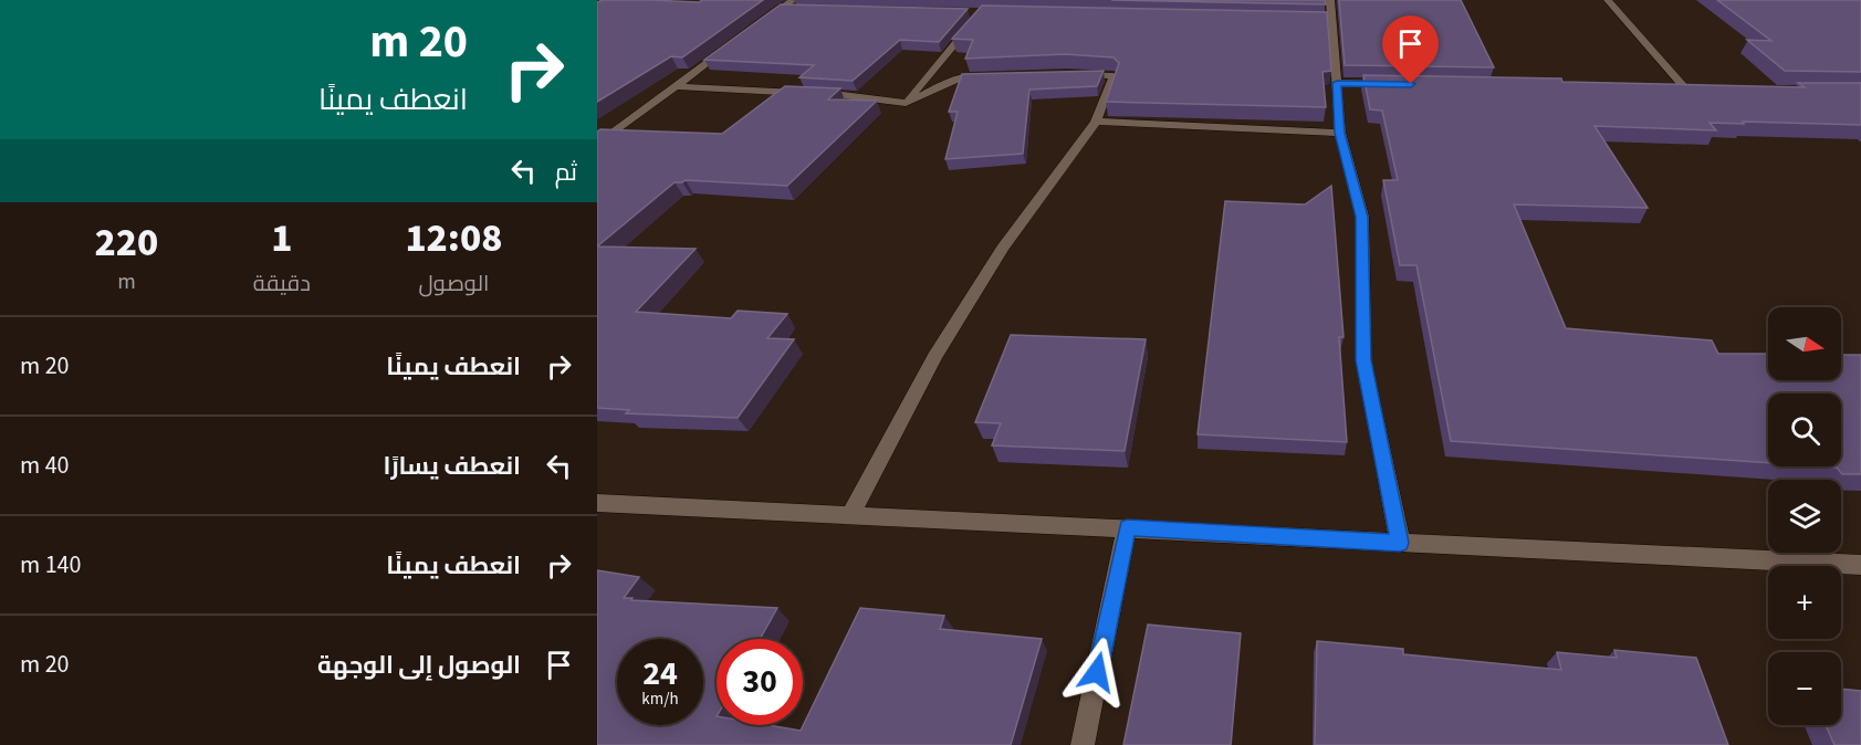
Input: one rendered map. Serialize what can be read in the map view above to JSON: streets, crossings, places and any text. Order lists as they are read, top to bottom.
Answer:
{
  "north": "right",
  "page": {
    "turn": ["20 m", "انعطف يمينًا"],
    "then": "ثم",
    "eta": [
      "12:08",
      "الوصول",
      "1",
      "دقيقة",
      "220",
      "m"
    ],
    "map_buttons": ["+", "−"],
    "list": [
      {
        "name": "انعطف يمينًا",
        "value": "20 m"
      },
      {
        "name": "انعطف يسارًا",
        "value": "40 m"
      },
      {
        "name": "انعطف يمينًا",
        "value": "140 m"
      },
      {
        "name": "الوصول إلى الوجهة",
        "value": "20 m"
      }
    ],
    "speed": "24 km/h",
    "limit": "30"
  }
}
